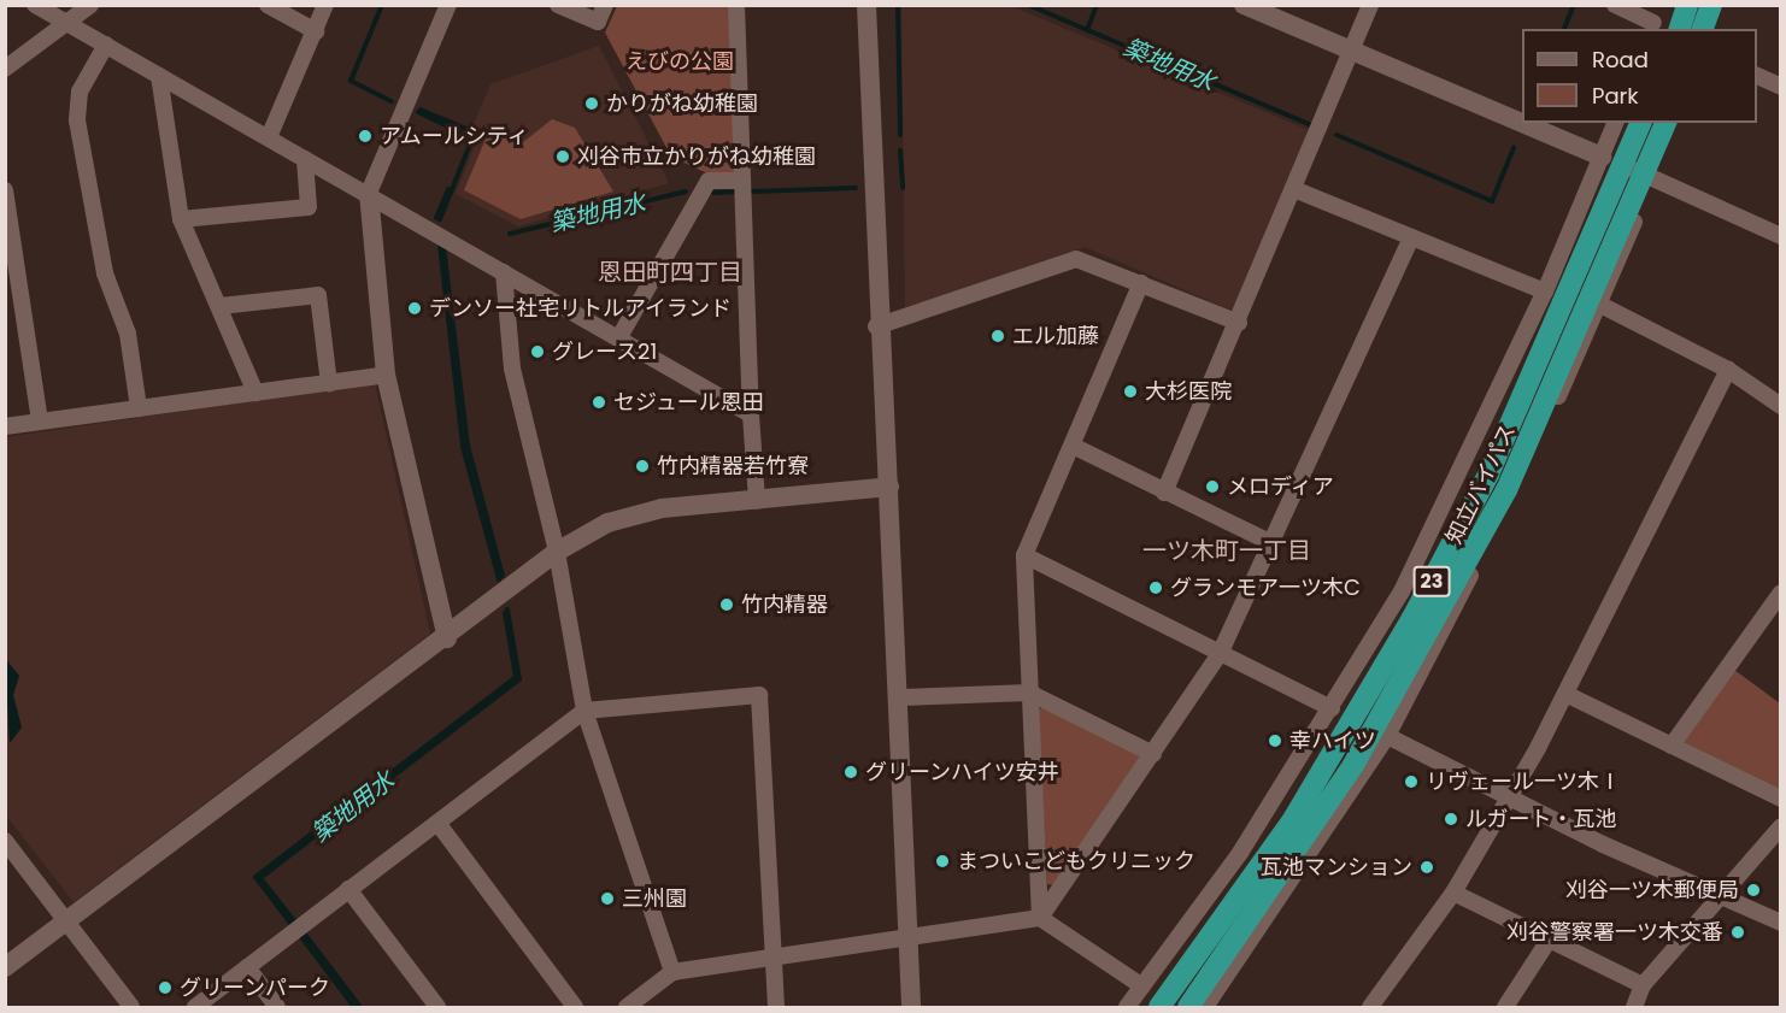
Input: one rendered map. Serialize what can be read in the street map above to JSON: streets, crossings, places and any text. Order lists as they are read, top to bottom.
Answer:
{
  "streets": {
    "highway": ["知立バイパス", "23"]
  },
  "districts": ["恩田町四丁目", "一ツ木町一丁目"],
  "water": ["築地用水"],
  "parks": ["えびの公園"],
  "places": [
    "かりがね幼稚園",
    "アムールシティ",
    "刈谷市立かりがね幼稚園",
    "デンソー社宅リトルアイランド",
    "エル加藤",
    "グレース21",
    "大杉医院",
    "セジュール恩田",
    "竹内精器若竹寮",
    "メロディア",
    "グランモア一ツ木C",
    "竹内精器",
    "幸ハイツ",
    "グリーンハイツ安井",
    "リヴェール一ツ木Ⅰ",
    "ルガート・瓦池",
    "まついこどもクリニック",
    "瓦池マンション",
    "刈谷一ツ木郵便局",
    "三州園",
    "刈谷警察署一ツ木交番",
    "グリーンパーク"
  ],
  "legend": ["Road", "Park"]
}
